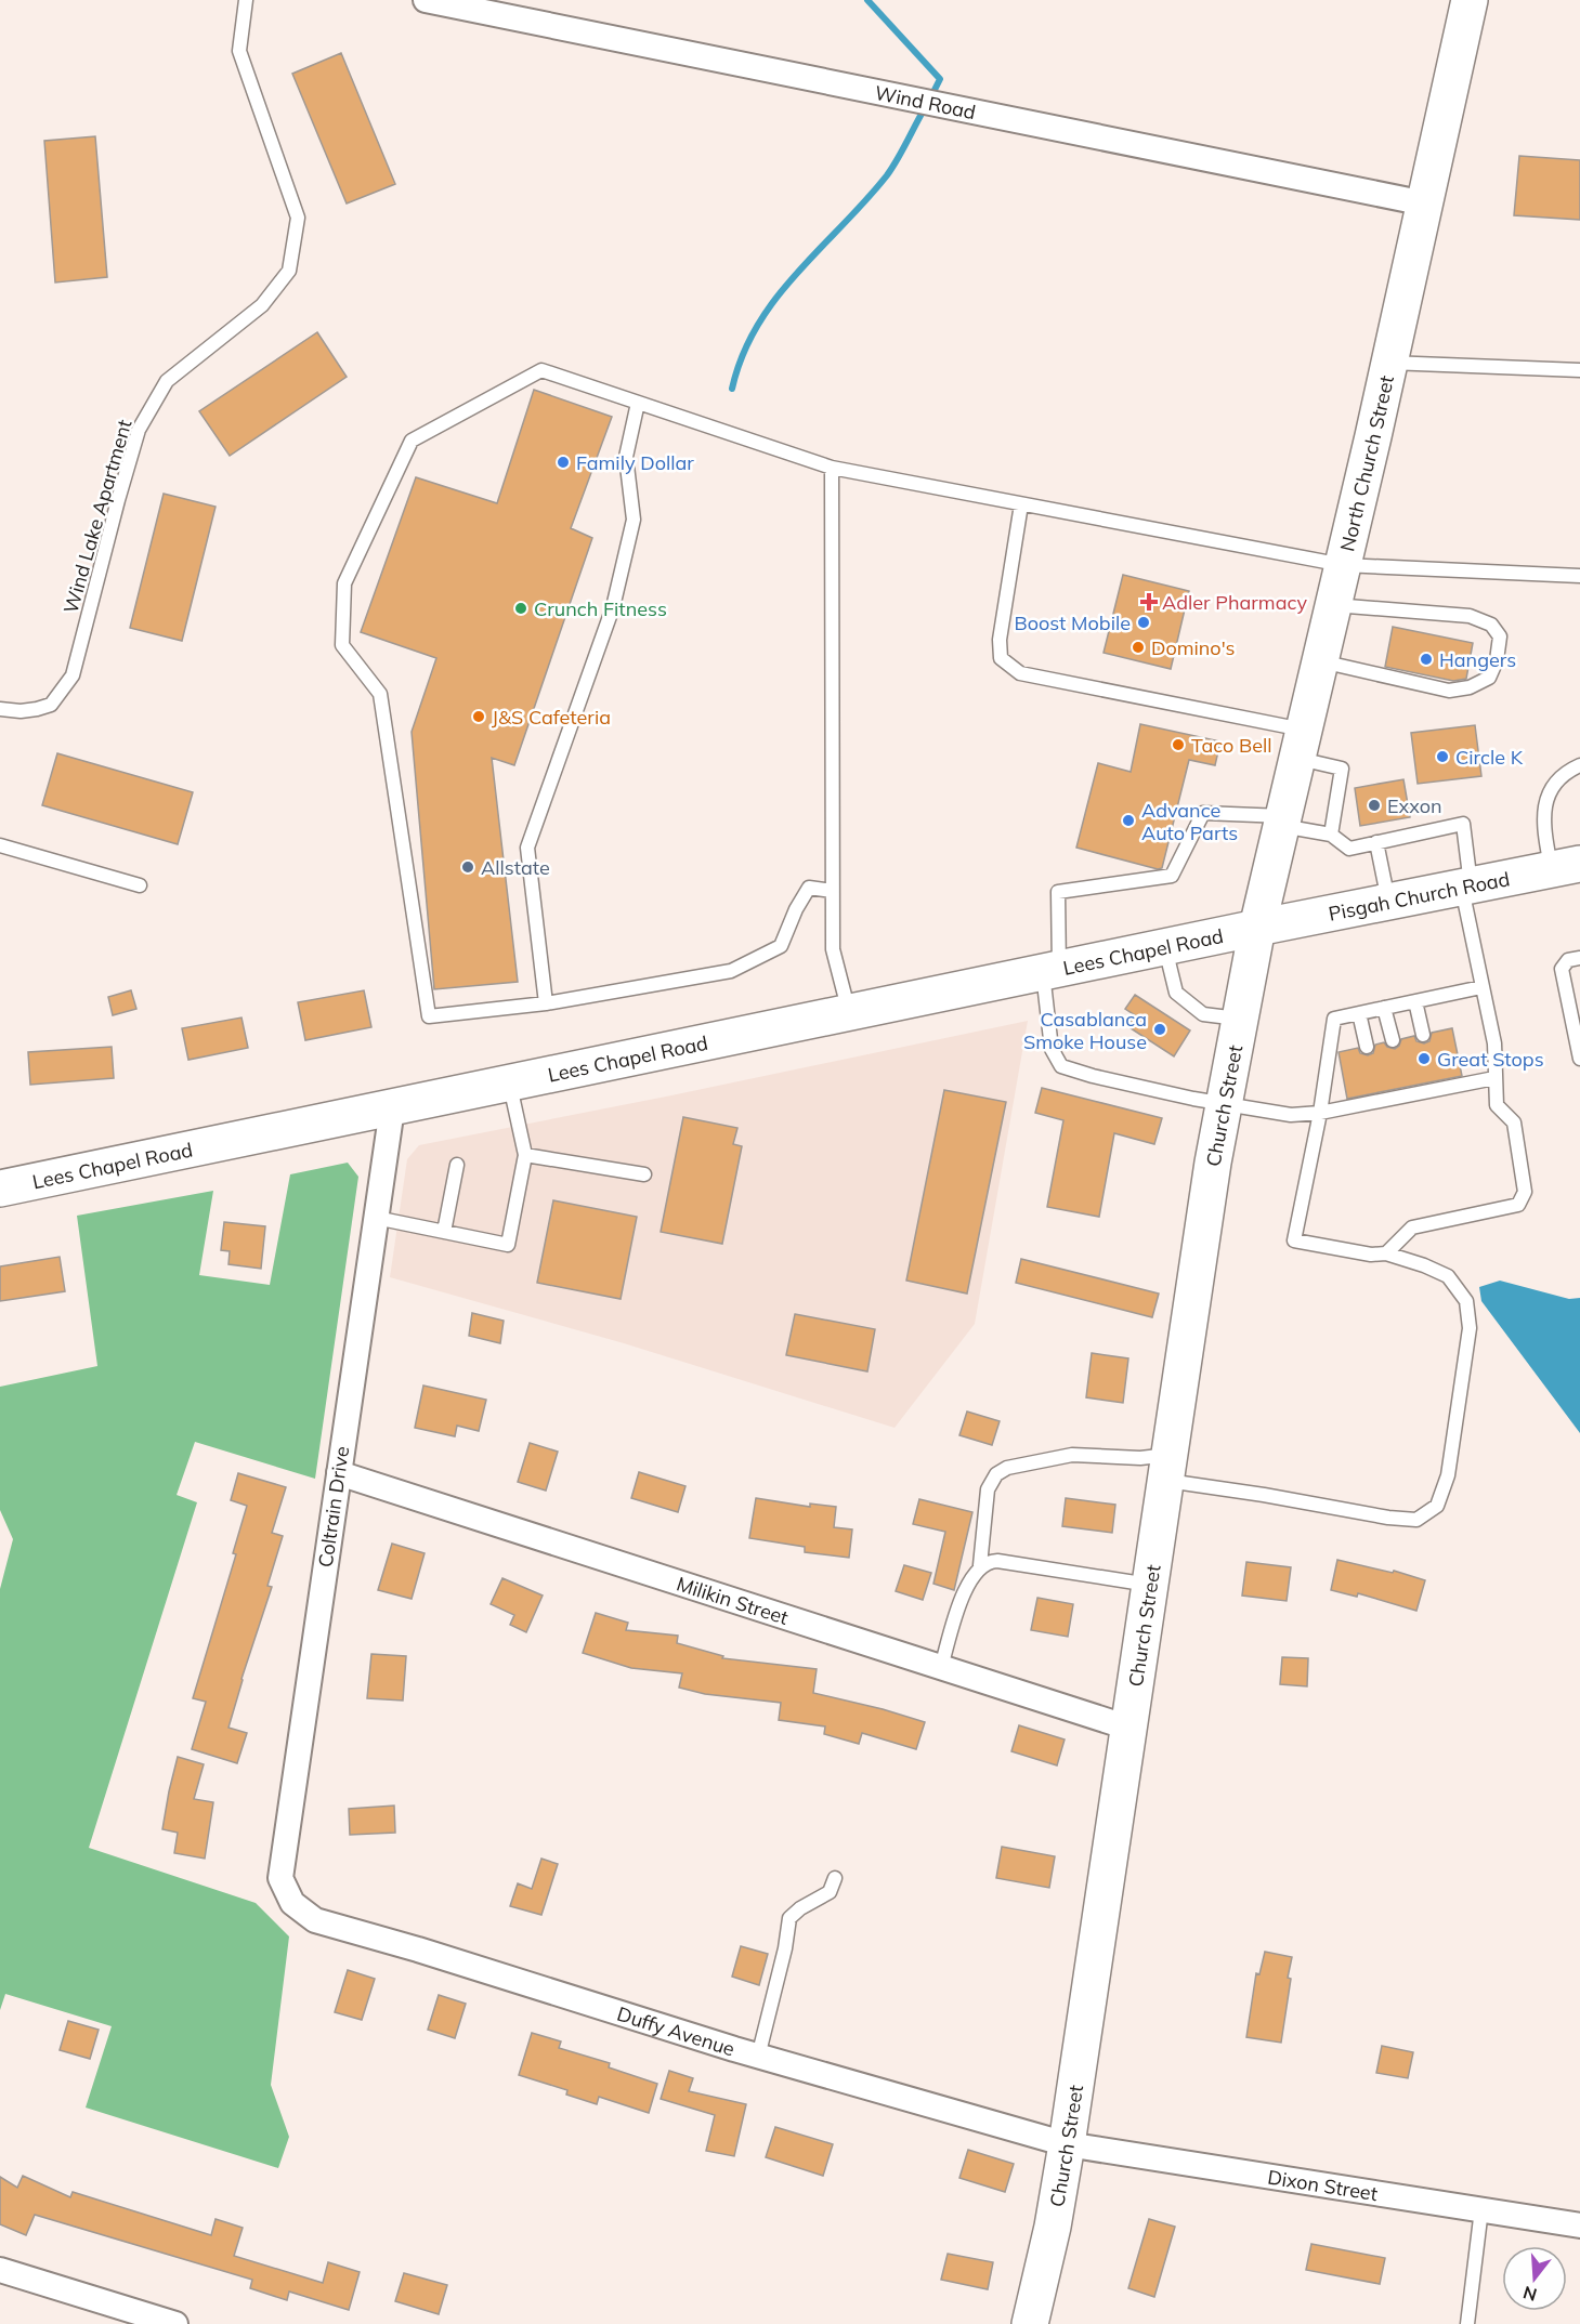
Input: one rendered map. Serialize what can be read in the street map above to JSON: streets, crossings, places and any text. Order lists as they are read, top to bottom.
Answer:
{
  "streets": {
    "main road": [
      "North Church Street",
      "Pisgah Church Road",
      "Lees Chapel Road",
      "Church Street"
    ],
    "street": [
      "Wind Road",
      "Coltrain Drive",
      "Milikin Street",
      "Duffy Avenue",
      "Dixon Street"
    ],
    "lane": ["Wind Lake Apartment"]
  },
  "crossings": [
    ["Wind Road", "North Church Street"],
    ["North Church Street", "Pisgah Church Road"],
    ["North Church Street", "Lees Chapel Road"],
    ["North Church Street", "Church Street"],
    ["Pisgah Church Road", "Lees Chapel Road"],
    ["Pisgah Church Road", "Church Street"],
    ["Lees Chapel Road", "Church Street"],
    ["Lees Chapel Road", "Coltrain Drive"],
    ["Church Street", "Milikin Street"],
    ["Church Street", "Duffy Avenue"],
    ["Church Street", "Dixon Street"],
    ["Coltrain Drive", "Milikin Street"],
    ["Coltrain Drive", "Duffy Avenue"],
    ["Duffy Avenue", "Dixon Street"]
  ],
  "places": {
    "other": [
      "Family Dollar",
      "Crunch Fitness",
      "Boost Mobile",
      "Domino's",
      "Hangers",
      "J&S Cafeteria",
      "Taco Bell",
      "Circle K",
      "Exxon",
      "Advance Auto Parts",
      "Allstate",
      "Casablanca Smoke House",
      "Great Stops"
    ],
    "health": ["Adler Pharmacy"]
  },
  "north": "bottom"
}
